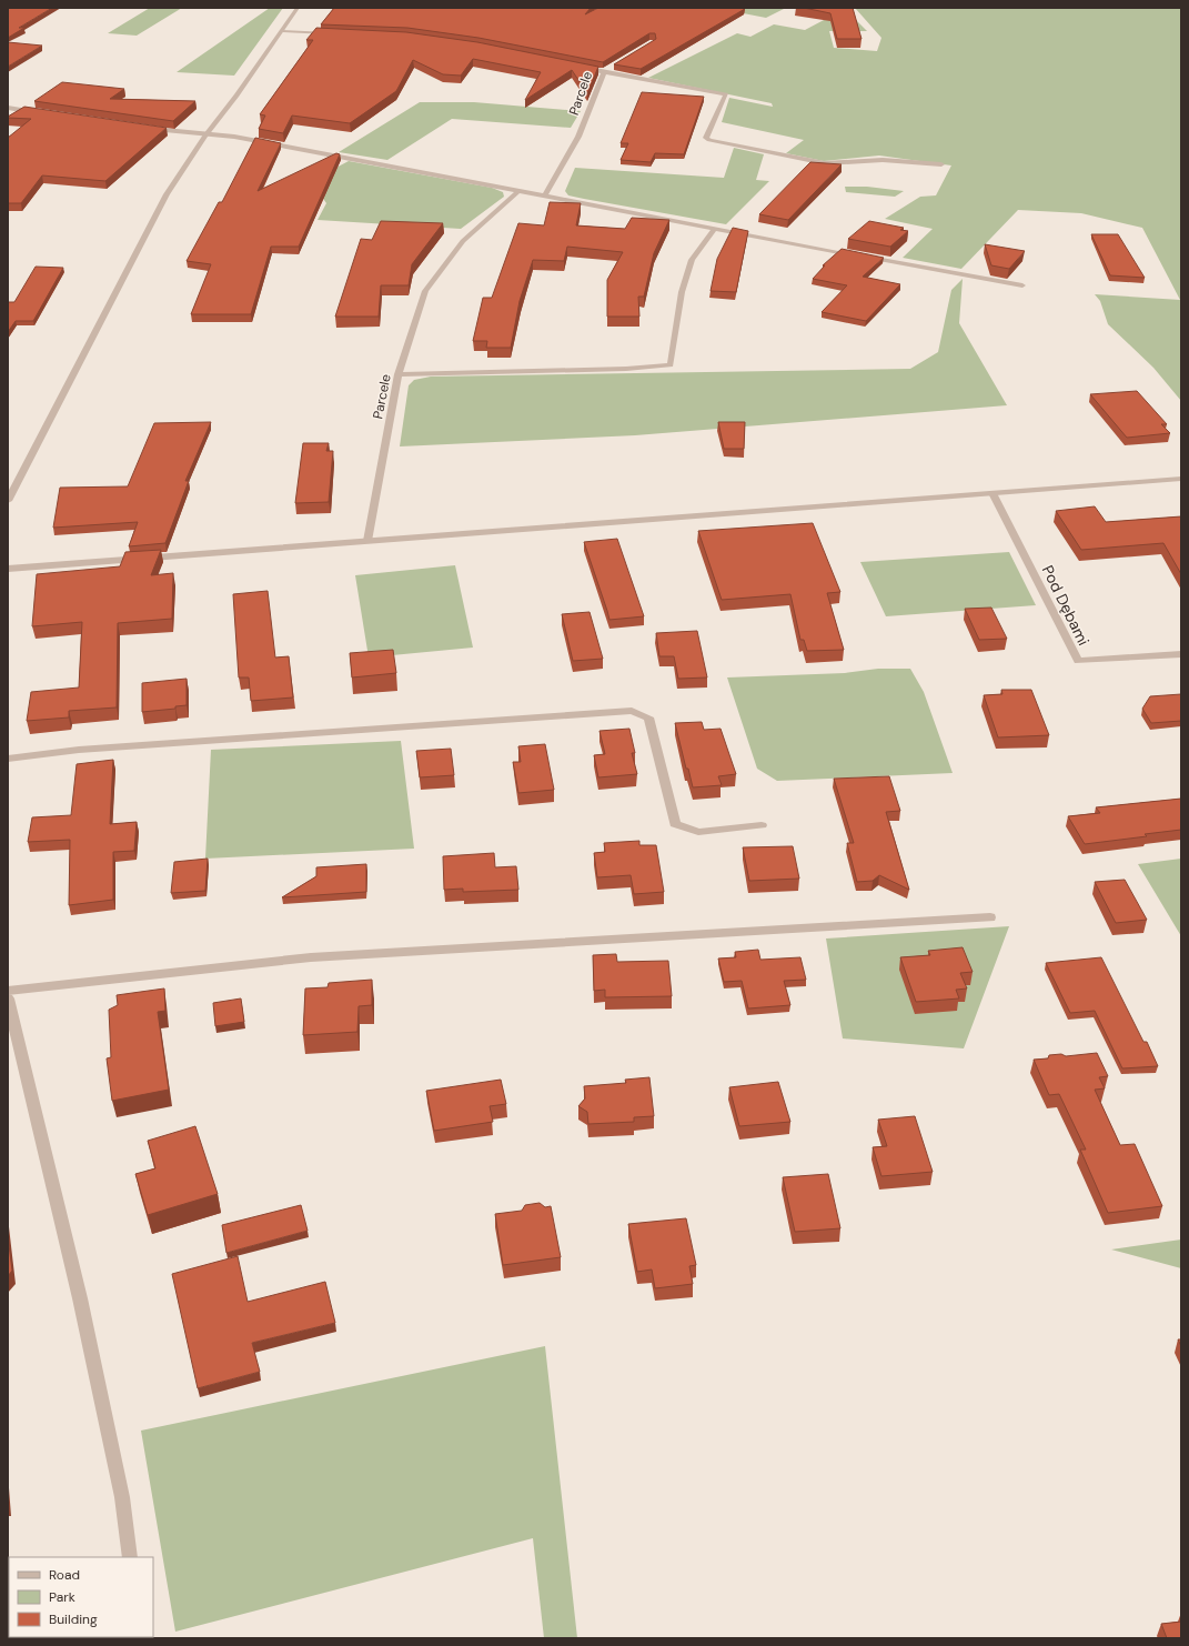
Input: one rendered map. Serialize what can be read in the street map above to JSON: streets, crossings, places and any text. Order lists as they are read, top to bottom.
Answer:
{
  "streets": {
    "street": ["Parcele", "Pod Dębami"]
  },
  "legend": ["Road", "Park", "Building"]
}
